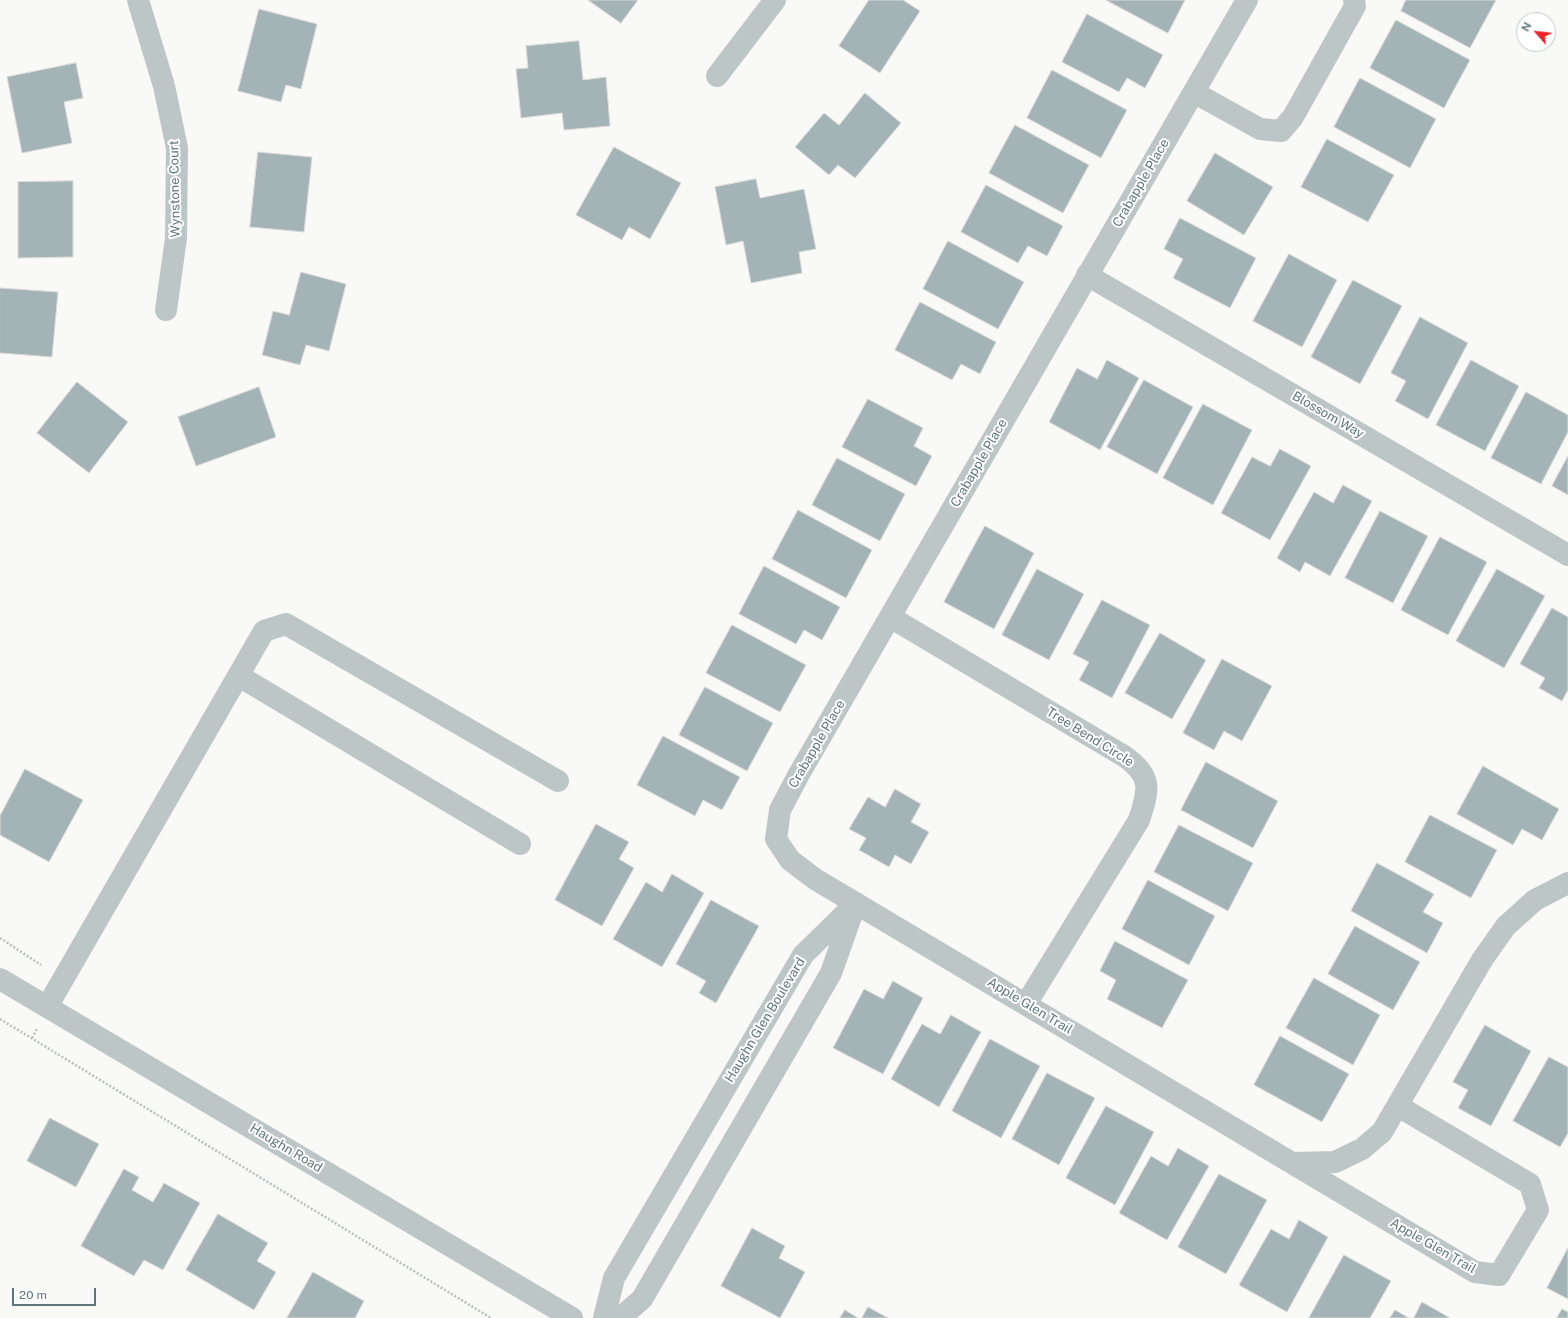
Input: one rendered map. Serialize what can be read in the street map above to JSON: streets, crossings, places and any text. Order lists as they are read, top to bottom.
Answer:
{
  "streets": {
    "street": [
      "Crabapple Place",
      "Wynstone Court",
      "Blossom Way",
      "Tree Bend Circle",
      "Apple Glen Trail",
      "Haughn Glen Boulevard",
      "Haughn Road"
    ]
  },
  "crossings": [
    ["Crabapple Place", "Blossom Way"],
    ["Crabapple Place", "Tree Bend Circle"],
    ["Crabapple Place", "Apple Glen Trail"],
    ["Tree Bend Circle", "Apple Glen Trail"],
    ["Apple Glen Trail", "Haughn Glen Boulevard"]
  ],
  "scale_bar": "20 m",
  "north": "top left"
}
